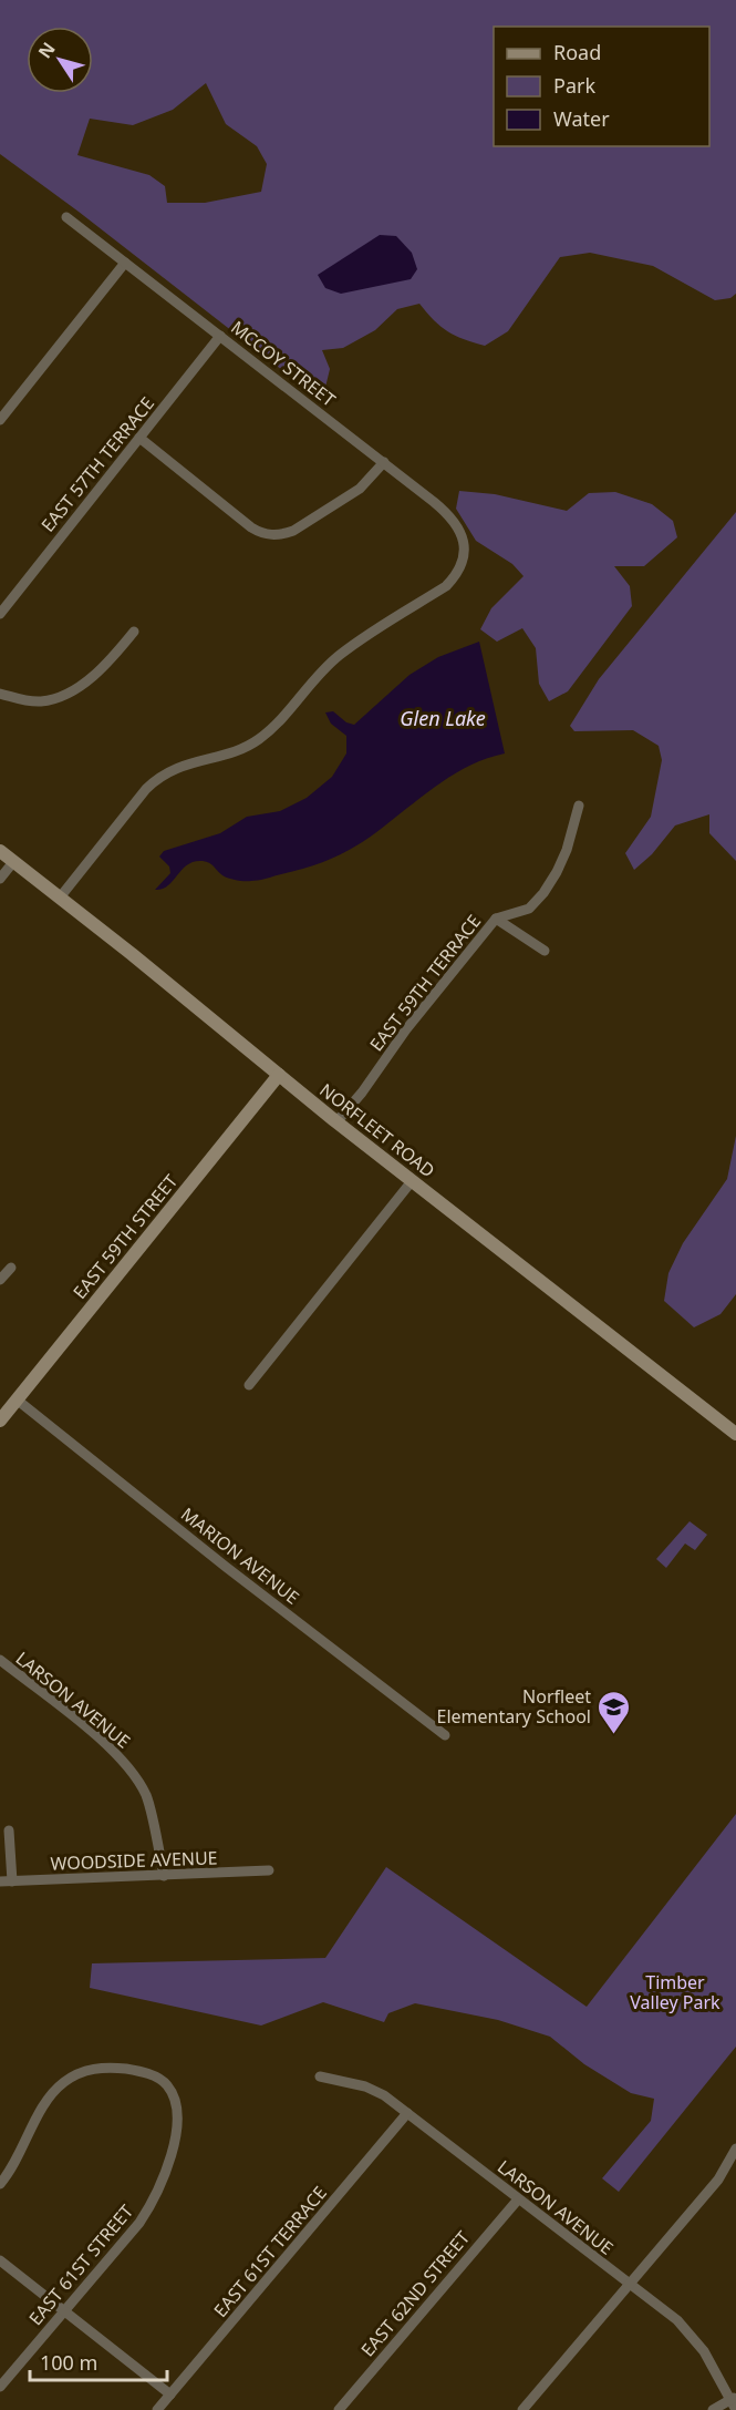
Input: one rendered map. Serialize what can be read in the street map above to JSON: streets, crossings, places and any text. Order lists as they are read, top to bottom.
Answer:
{
  "streets": {
    "street": [
      "MCCOY STREET",
      "EAST 57TH TERRACE",
      "EAST 59TH TERRACE",
      "NORFLEET ROAD",
      "EAST 59TH STREET",
      "MARION AVENUE",
      "LARSON AVENUE",
      "WOODSIDE AVENUE",
      "EAST 61ST TERRACE",
      "EAST 61ST STREET",
      "EAST 62ND STREET"
    ]
  },
  "crossings": [
    ["MCCOY STREET", "EAST 57TH TERRACE"],
    ["MCCOY STREET", "NORFLEET ROAD"],
    ["EAST 59TH TERRACE", "NORFLEET ROAD"],
    ["NORFLEET ROAD", "EAST 59TH STREET"],
    ["EAST 59TH STREET", "MARION AVENUE"],
    ["LARSON AVENUE", "WOODSIDE AVENUE"],
    ["LARSON AVENUE", "EAST 61ST TERRACE"],
    ["LARSON AVENUE", "EAST 62ND STREET"]
  ],
  "water": ["Glen Lake"],
  "parks": ["Timber Valley Park"],
  "places": {
    "school or university": ["Norfleet Elementary School"]
  },
  "legend": ["Road", "Park", "Water"],
  "scale_bar": "100 m",
  "north": "top left"
}
